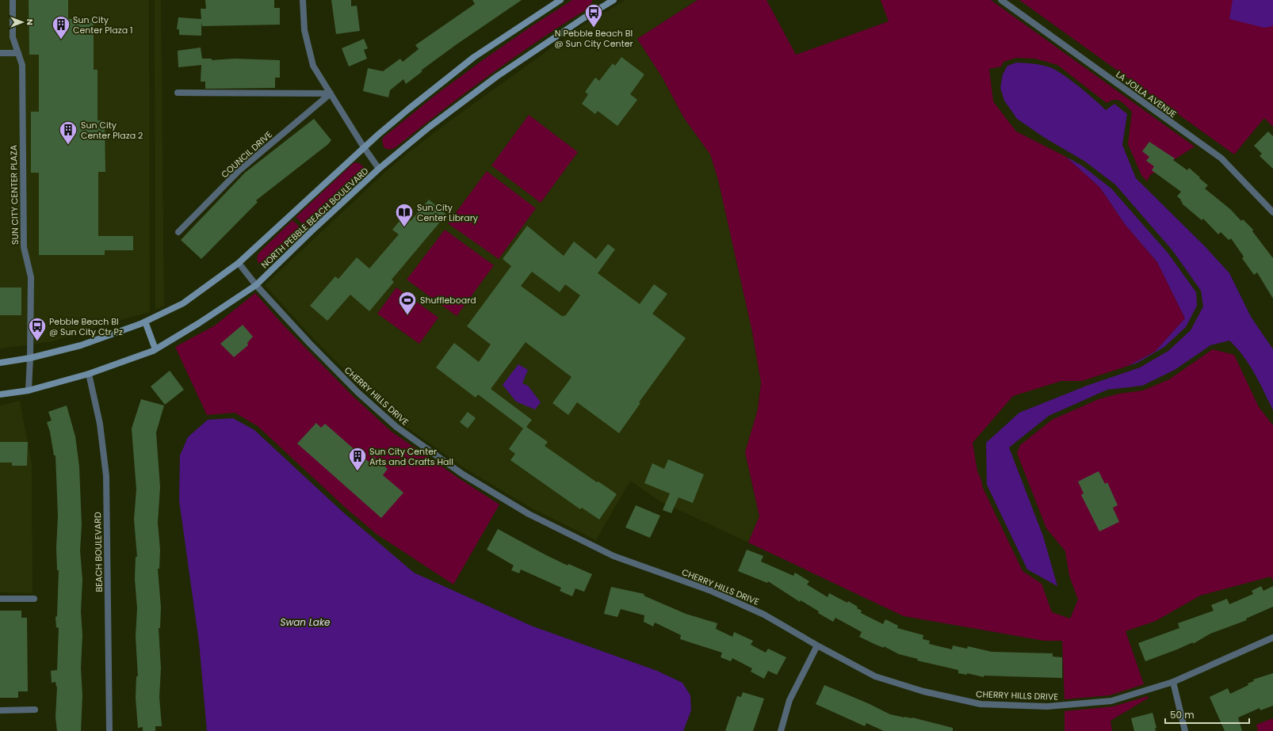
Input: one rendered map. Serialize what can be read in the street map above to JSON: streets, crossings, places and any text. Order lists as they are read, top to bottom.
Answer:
{
  "streets": {
    "street": [
      "LA JOLLA AVENUE",
      "COUNCIL DRIVE",
      "SUN CITY CENTER PLAZA",
      "NORTH PEBBLE BEACH BOULEVARD",
      "CHERRY HILLS DRIVE",
      "BEACH BOULEVARD"
    ]
  },
  "crossings": [
    ["SUN CITY CENTER PLAZA", "NORTH PEBBLE BEACH BOULEVARD"],
    ["NORTH PEBBLE BEACH BOULEVARD", "CHERRY HILLS DRIVE"],
    ["NORTH PEBBLE BEACH BOULEVARD", "BEACH BOULEVARD"]
  ],
  "water": ["Swan Lake"],
  "places": {
    "bus stop": ["N Pebble Beach Bl @ Sun City Center", "Pebble Beach Bl @ Sun City Ctr Pz"],
    "building": ["Sun City Center Plaza 1", "Sun City Center Plaza 2", "Sun City Center Arts and Crafts Hall"],
    "library": ["Sun City Center Library"],
    "sports": ["Shuffleboard"]
  },
  "scale_bar": "50 m",
  "north": "right"
}
